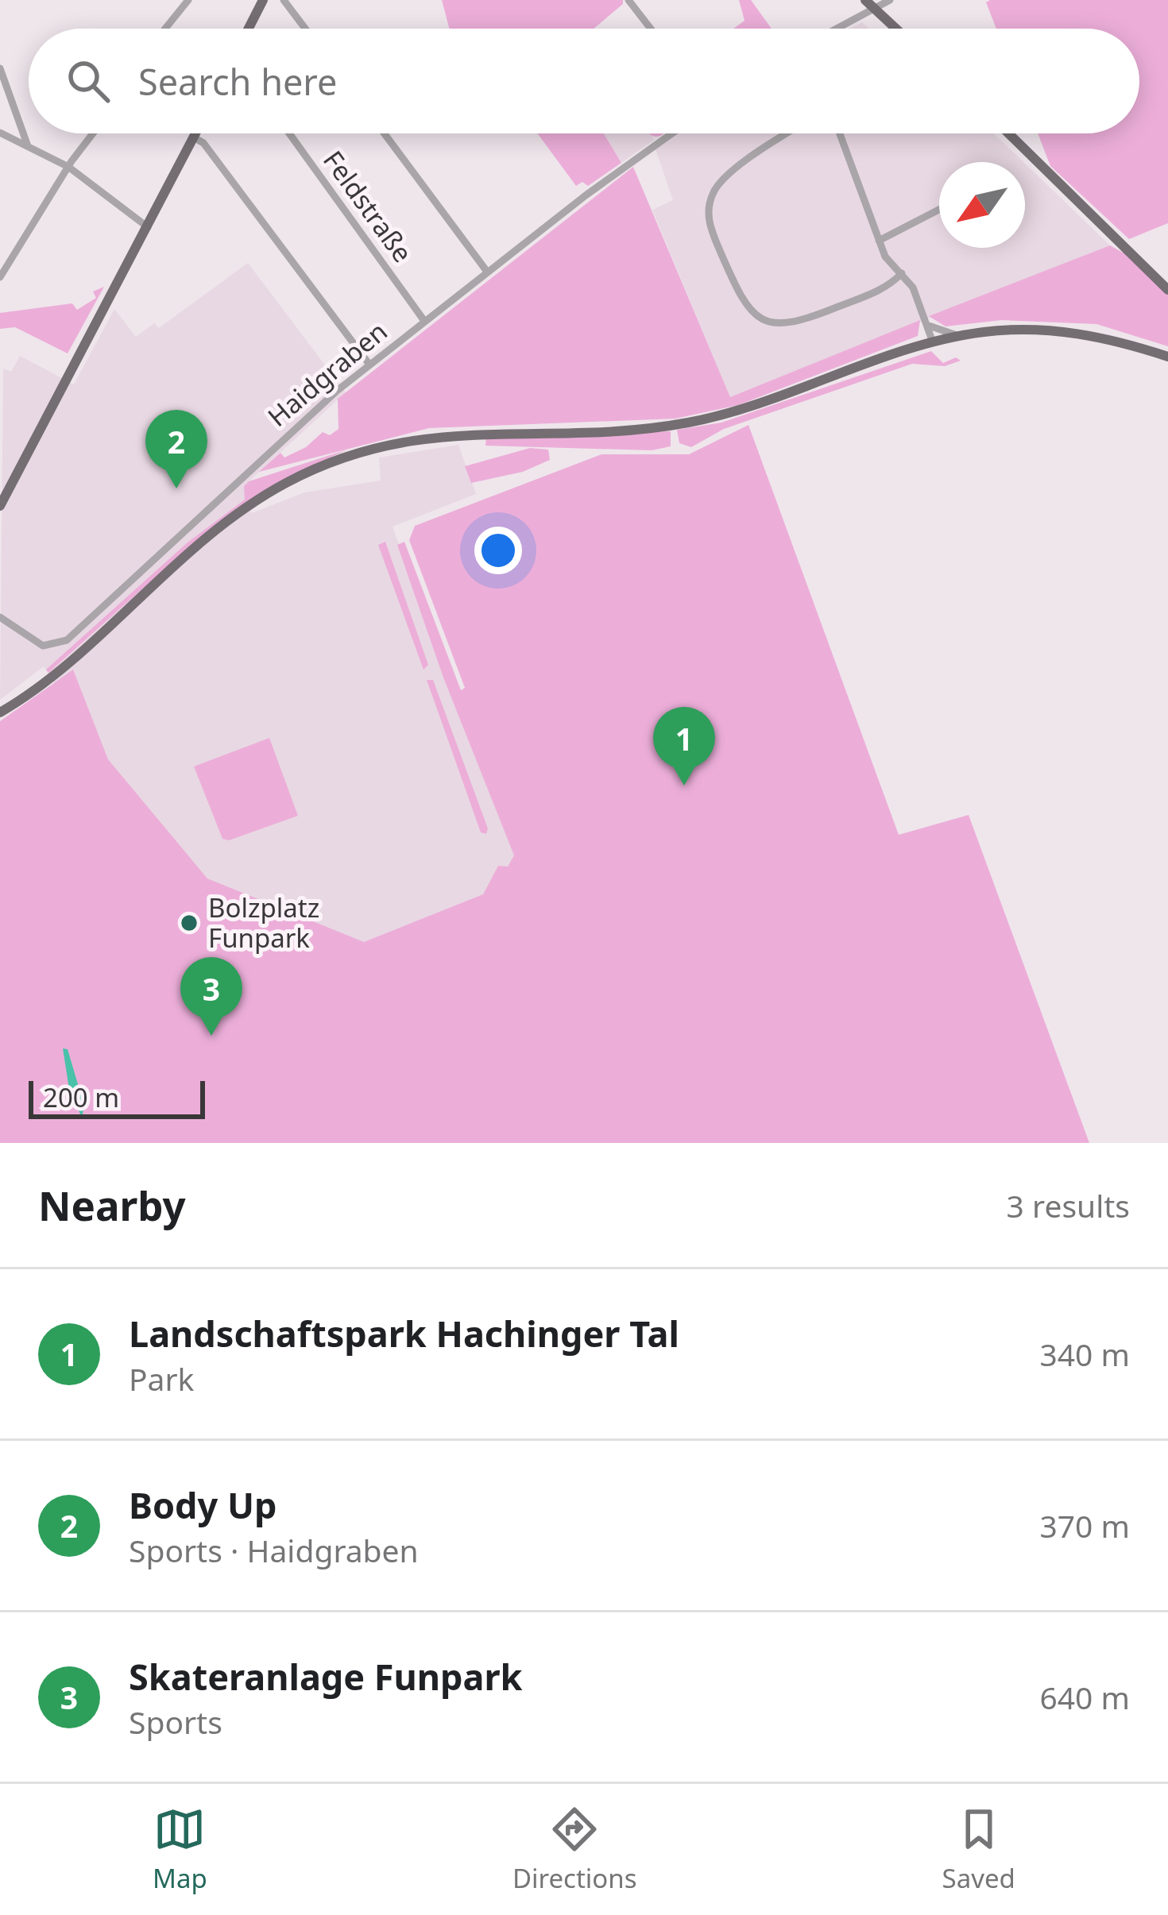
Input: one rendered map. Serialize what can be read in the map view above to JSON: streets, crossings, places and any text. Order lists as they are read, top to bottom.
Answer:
{
  "streets": {
    "street": ["Feldstraße", "Haidgraben"]
  },
  "crossings": [
    ["Feldstraße", "Haidgraben"]
  ],
  "places": ["Bolzplatz Funpark"],
  "scale_bar": "200 m",
  "north": "bottom left",
  "page": {
    "search": "Search here",
    "pins": ["2", "1", "3"],
    "scale": "200 m",
    "heading": ["Nearby", "3 results"],
    "list": [
      {
        "mark": "1",
        "name": "Landschaftspark Hachinger Tal",
        "note": "Park",
        "value": "340 m"
      },
      {
        "mark": "2",
        "name": "Body Up",
        "note": "Sports · Haidgraben",
        "value": "370 m"
      },
      {
        "mark": "3",
        "name": "Skateranlage Funpark",
        "note": "Sports",
        "value": "640 m"
      }
    ],
    "nav": ["Map", "Directions", "Saved"]
  }
}
